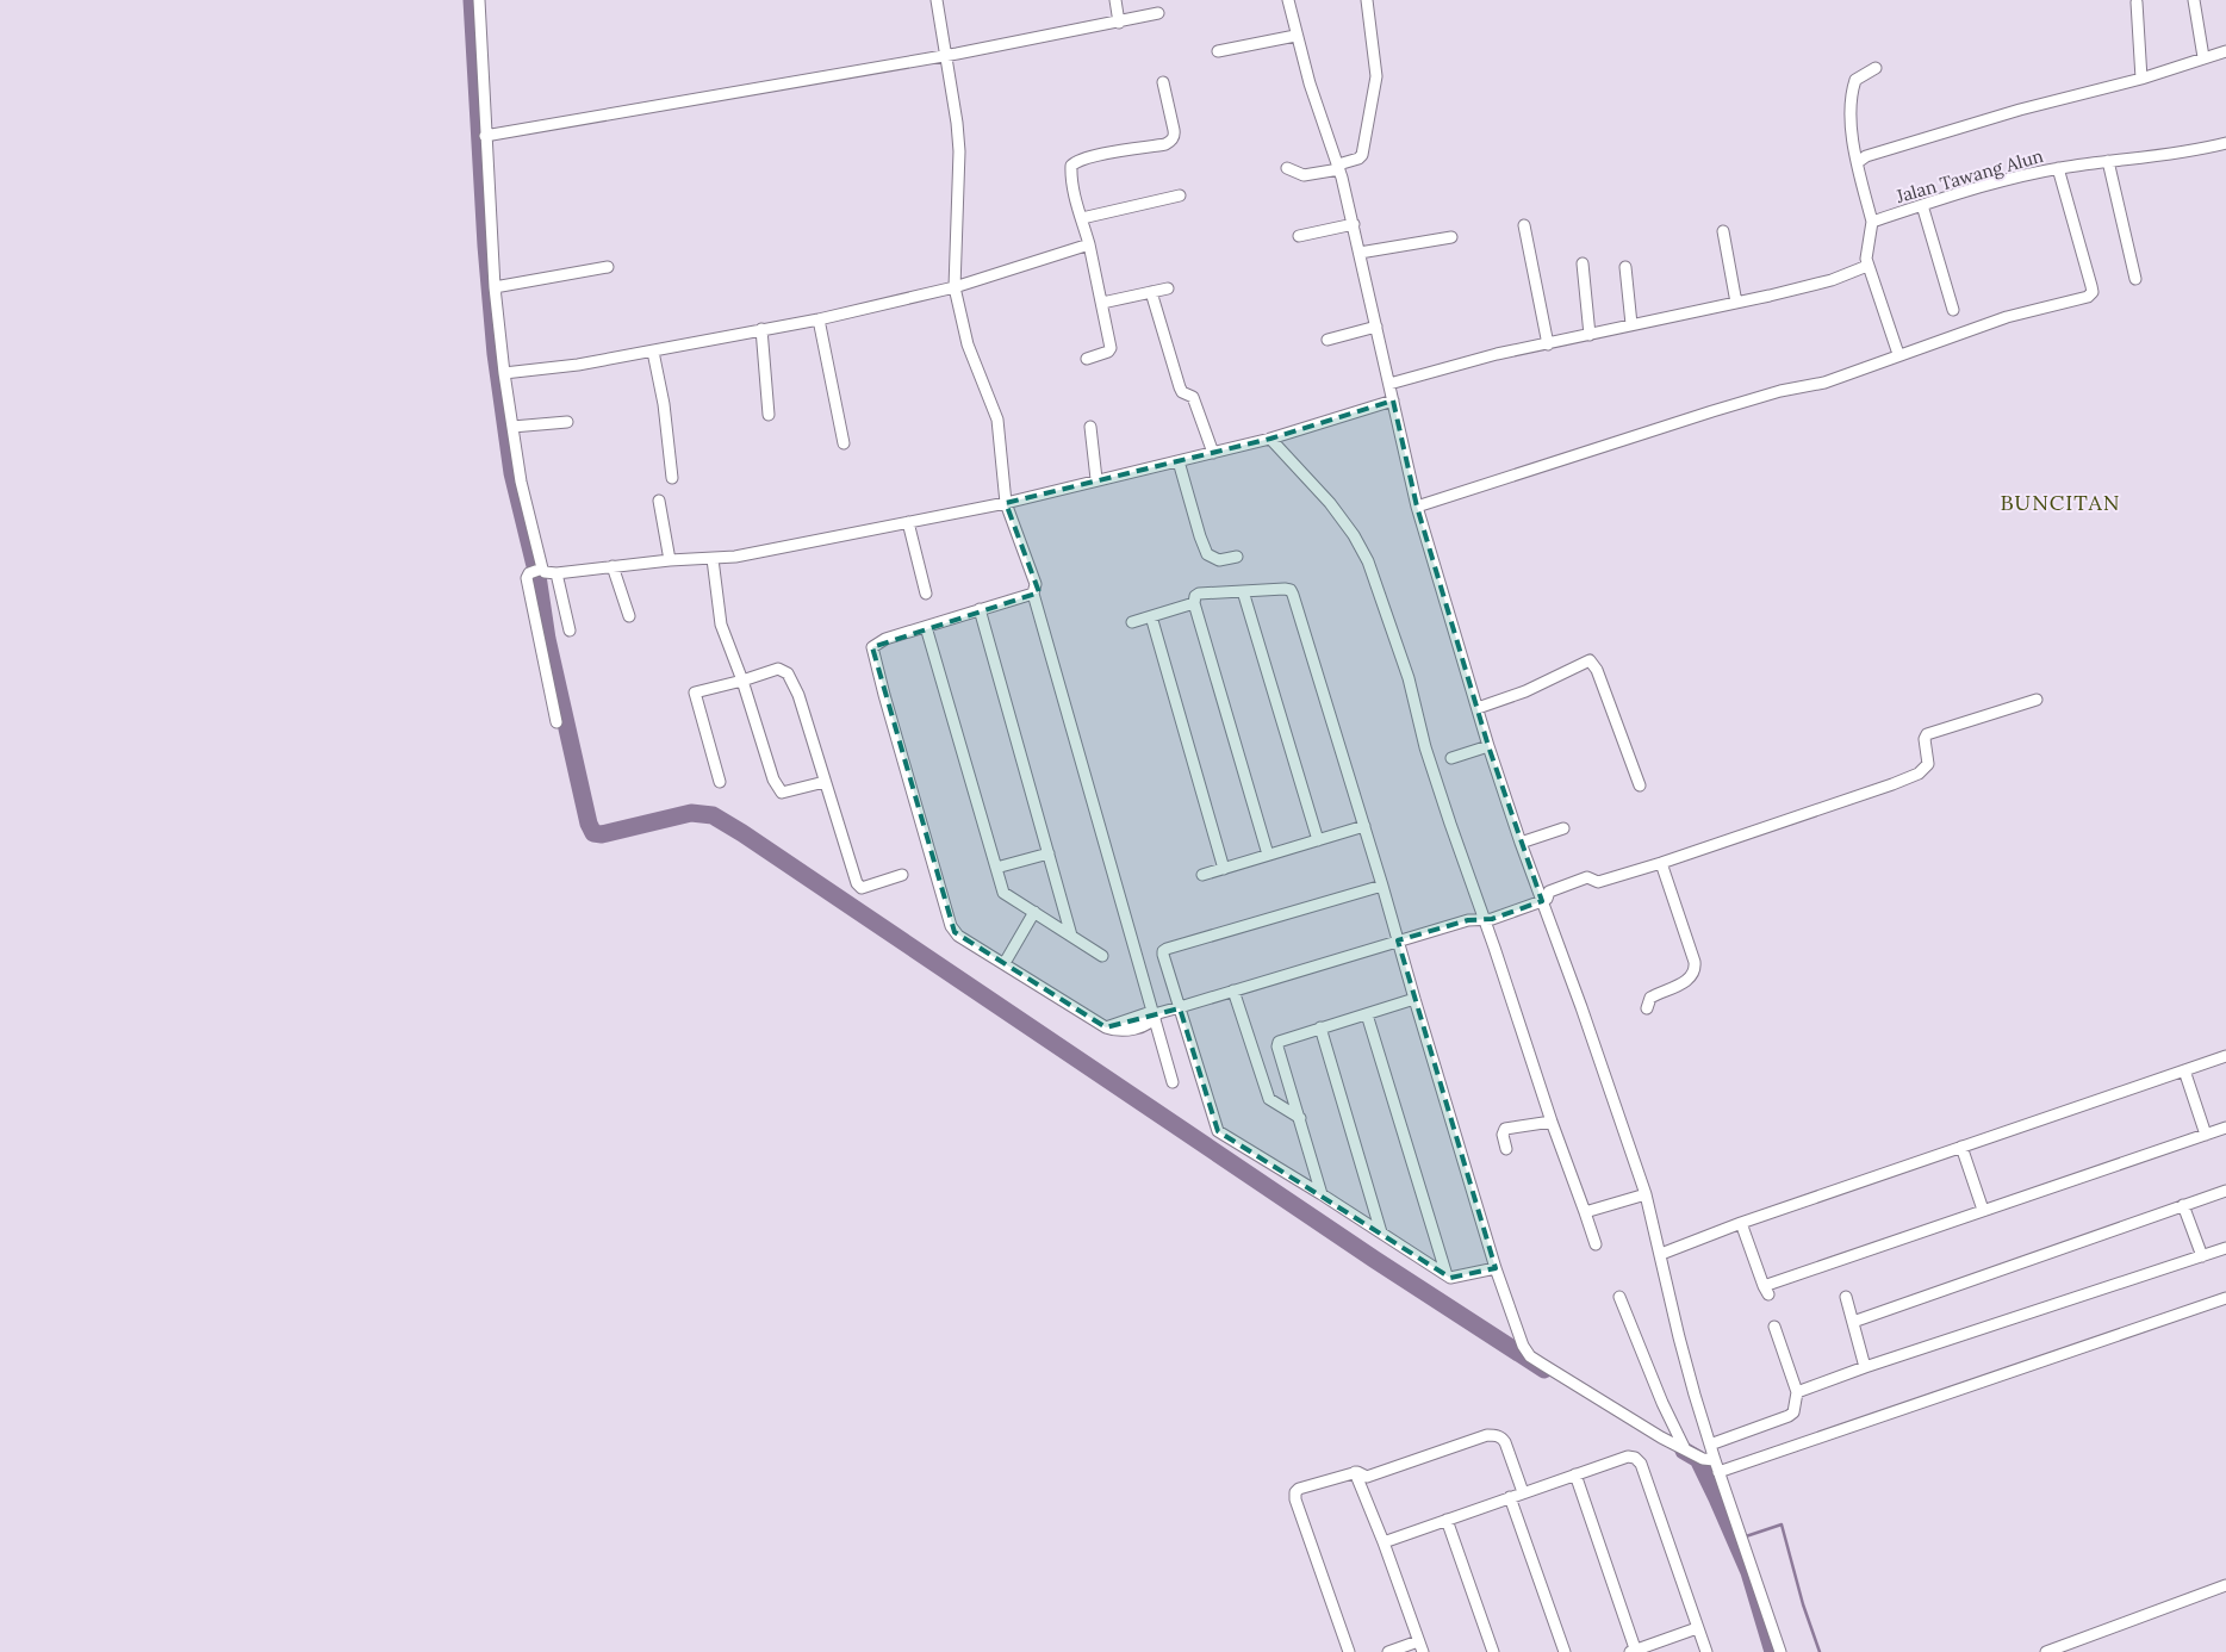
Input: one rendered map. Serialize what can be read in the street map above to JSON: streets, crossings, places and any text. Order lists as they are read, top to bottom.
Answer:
{
  "streets": {
    "street": ["Jalan Tawang Alun"]
  },
  "districts": ["BUNCITAN"]
}
